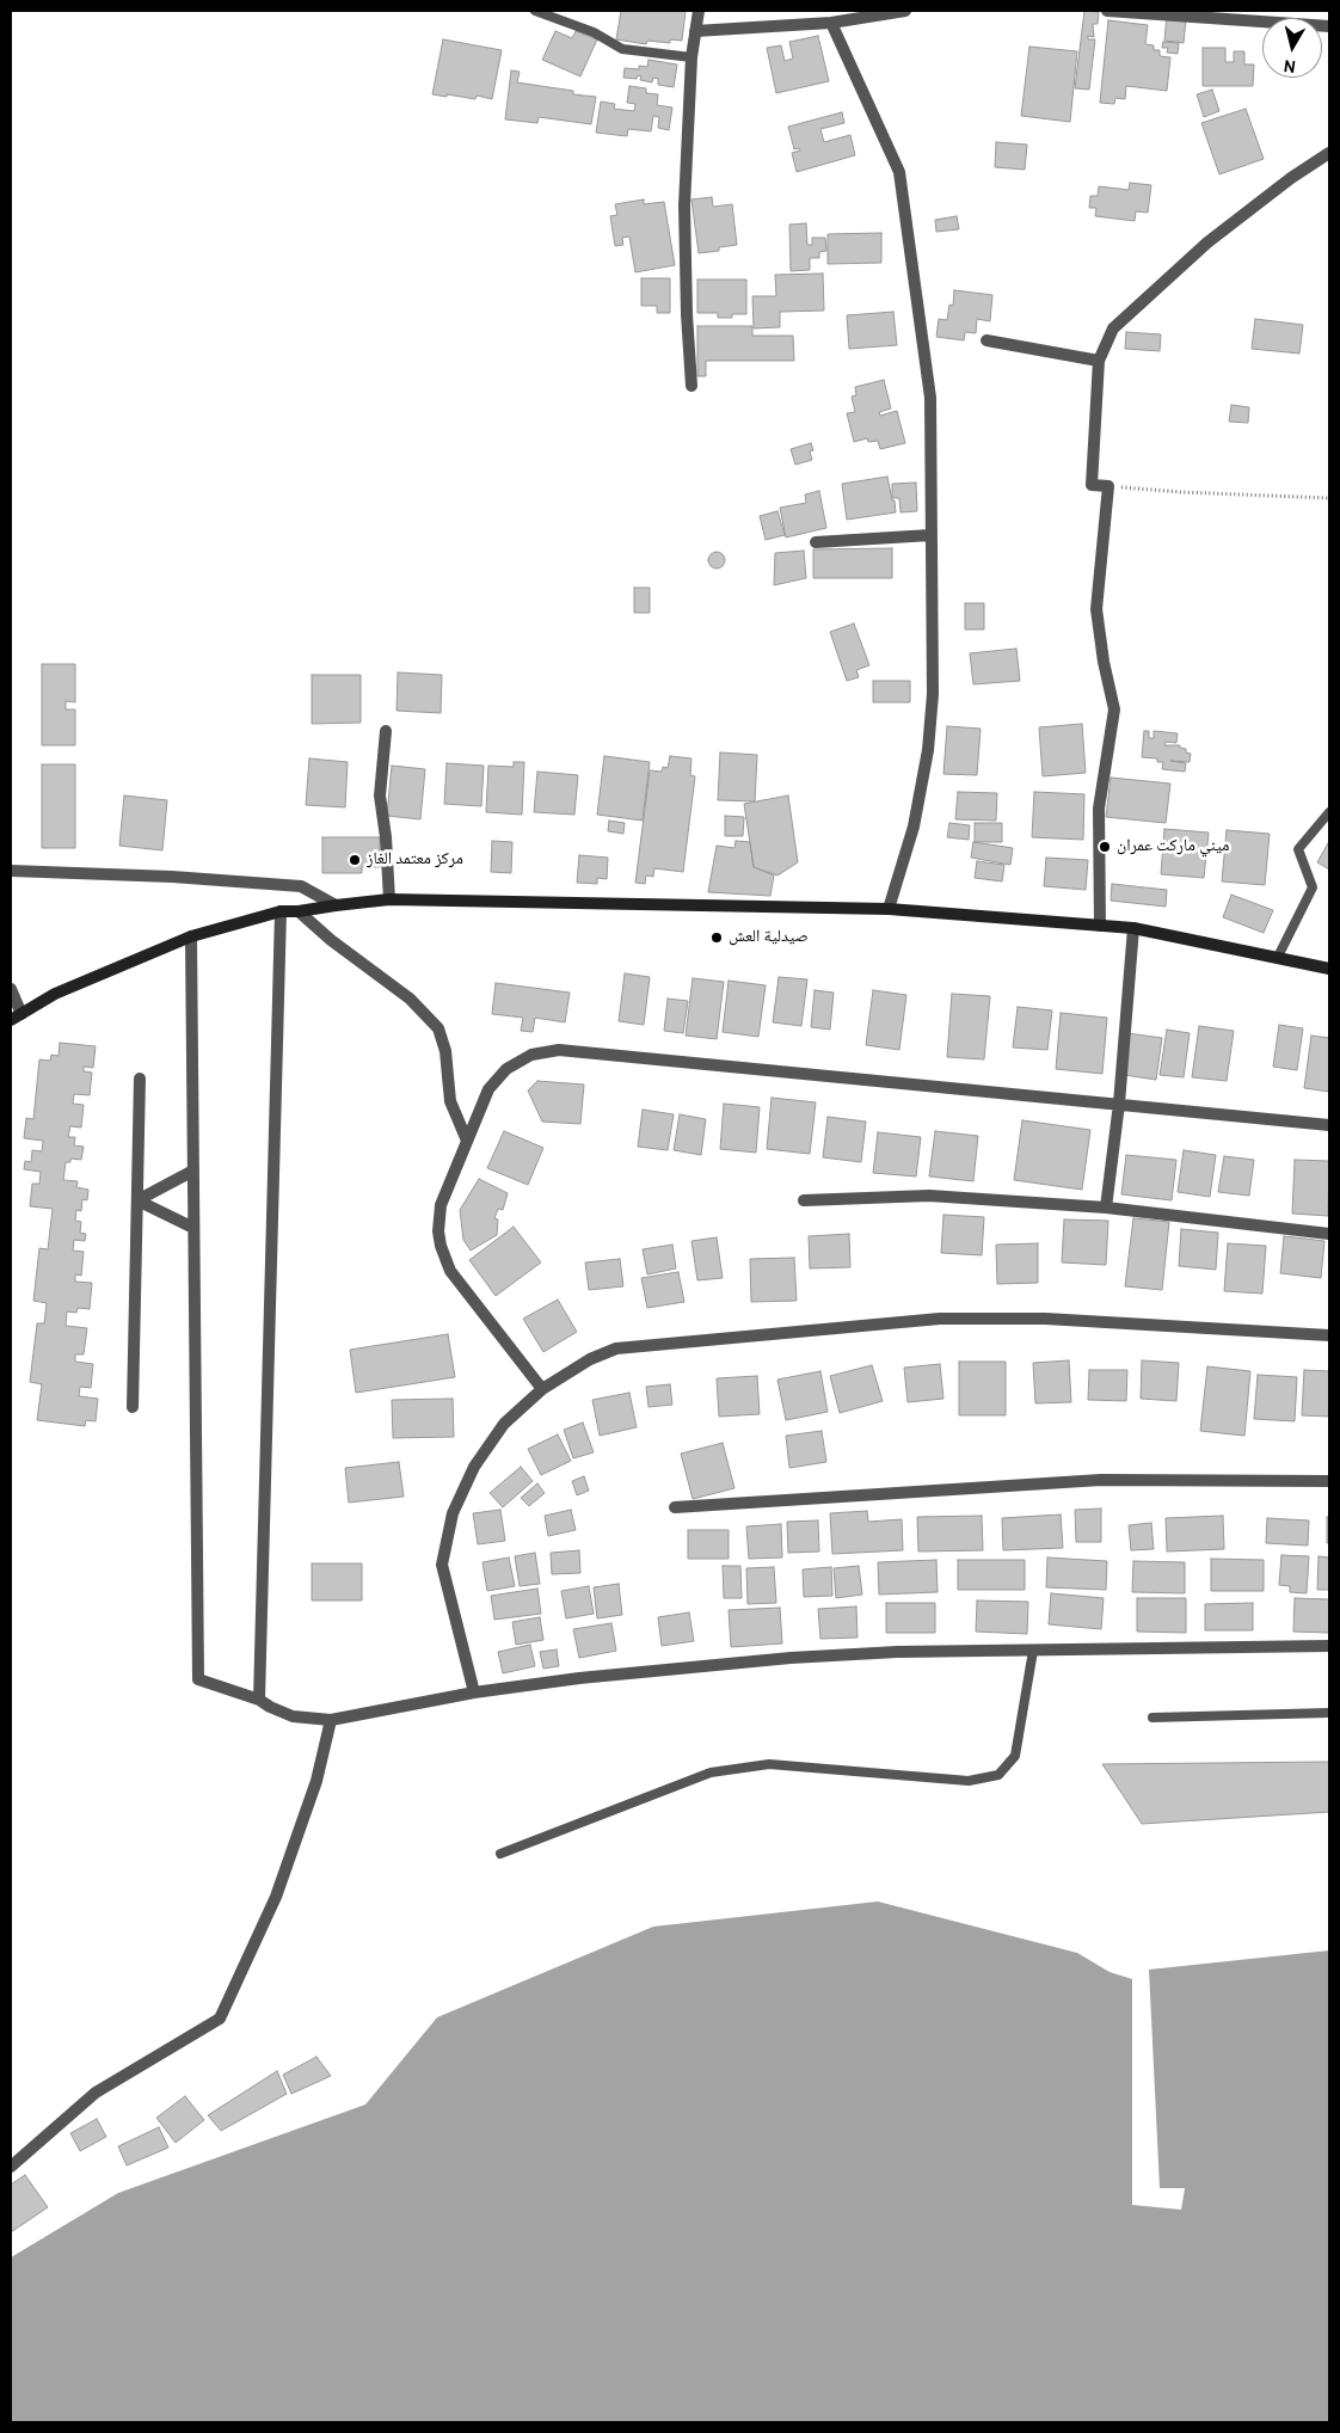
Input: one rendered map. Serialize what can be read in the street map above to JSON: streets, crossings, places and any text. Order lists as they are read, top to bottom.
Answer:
{
  "places": ["ميني ماركت عمران", "مركز معتمد الغاز", "صيدلية العش"],
  "north": "bottom"
}
